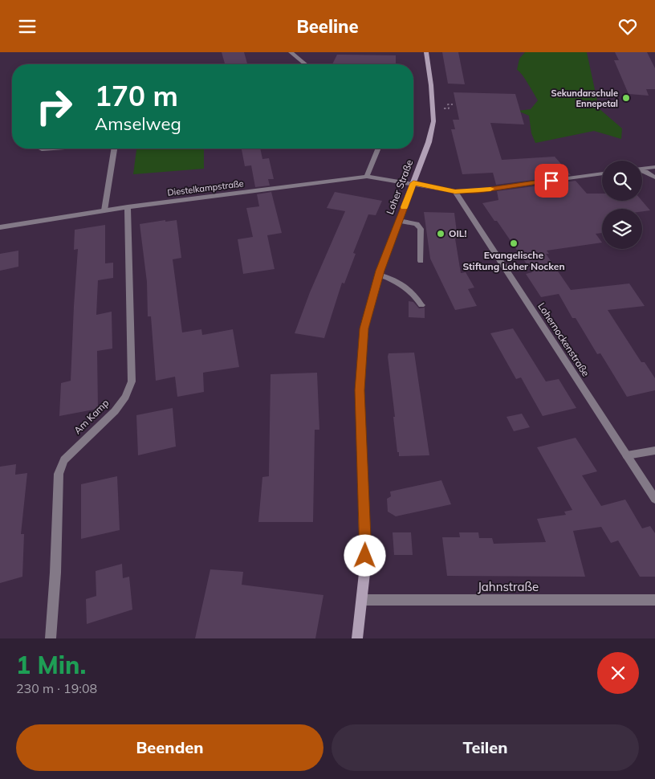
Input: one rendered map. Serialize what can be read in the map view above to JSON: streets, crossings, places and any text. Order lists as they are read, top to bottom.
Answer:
{
  "streets": {
    "main road": ["Loher Straße"],
    "street": [
      "Diestelkampstraße",
      "Lohernockenstraße",
      "Am Kamp",
      "Jahnstraße"
    ]
  },
  "crossings": [
    ["Loher Straße", "Diestelkampstraße"],
    ["Loher Straße", "Jahnstraße"],
    ["Diestelkampstraße", "Lohernockenstraße"],
    ["Diestelkampstraße", "Am Kamp"]
  ],
  "places": ["Sekundarschule Ennepetal", "OIL!", "Evangelische Stiftung Loher Nocken"],
  "page": {
    "header": "Beeline",
    "turn": ["170 m", "Amselweg"],
    "heading": ["1 Min.", "230 m · 19:08"],
    "buttons": ["Beenden", "Teilen"]
  }
}
